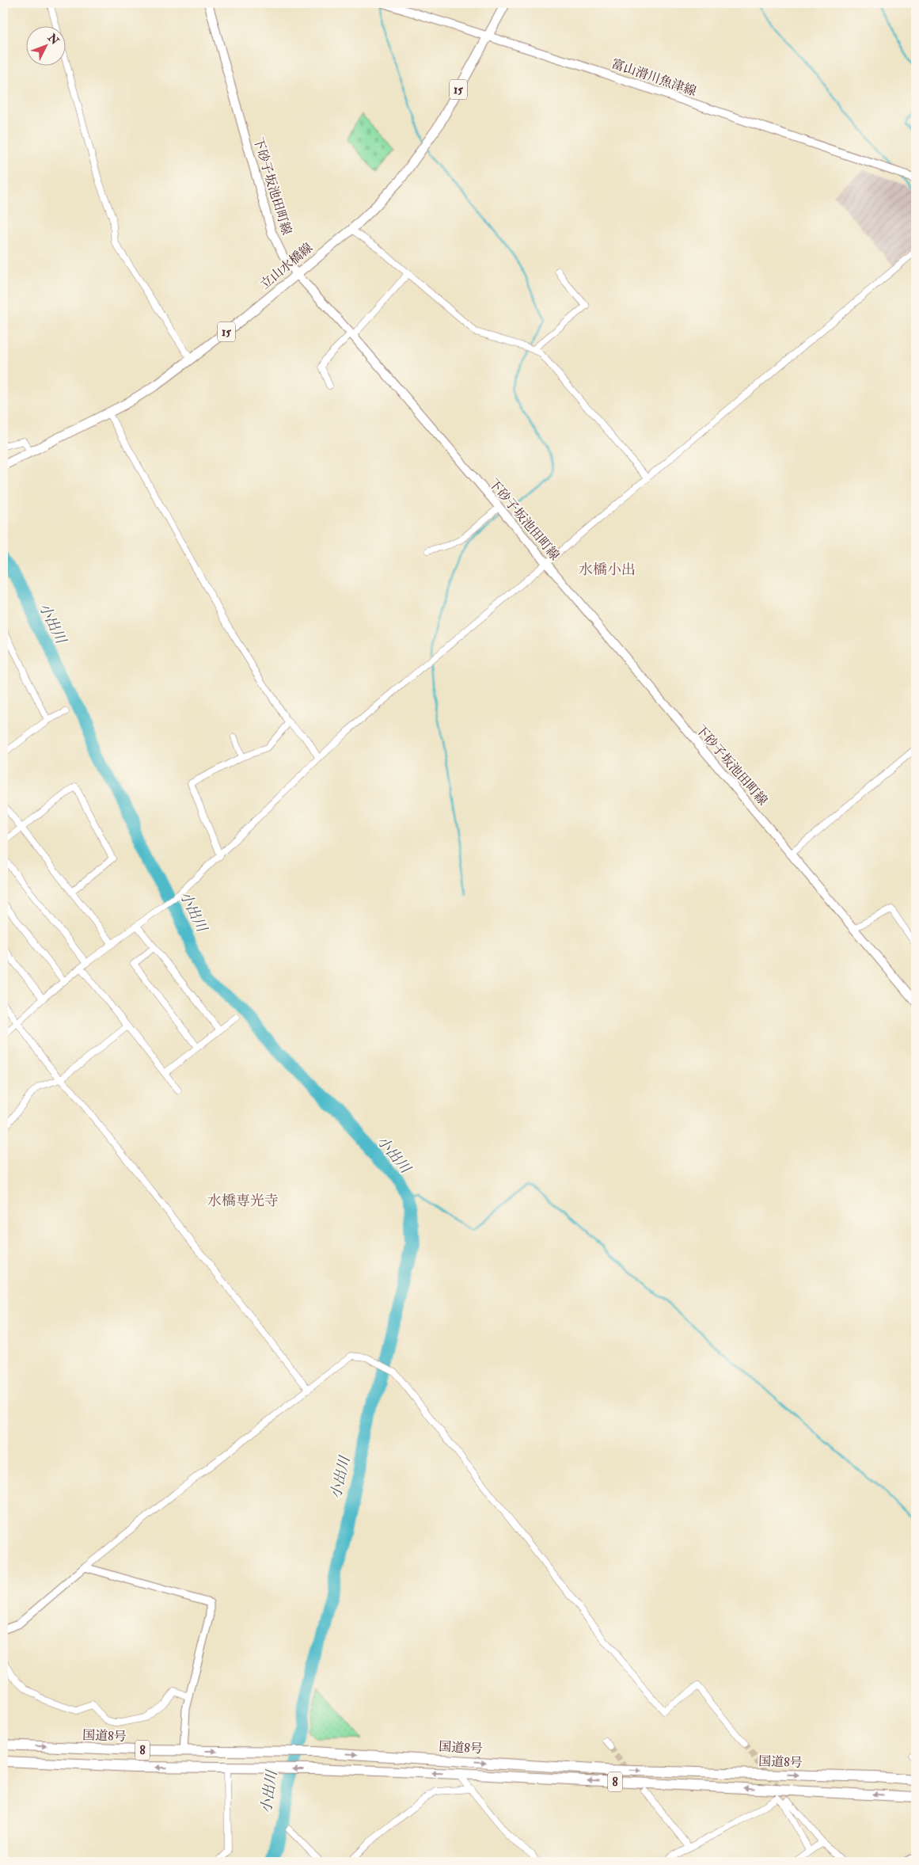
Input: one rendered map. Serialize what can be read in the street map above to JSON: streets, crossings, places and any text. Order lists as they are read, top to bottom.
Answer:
{
  "streets": {
    "highway": ["国道8号", "8"],
    "main road": [
      "富山滑川魚津線",
      "15",
      "下砂子坂池田町線",
      "立山水橋線"
    ]
  },
  "crossings": [
    ["富山滑川魚津線", "立山水橋線"],
    ["下砂子坂池田町線", "立山水橋線"]
  ],
  "districts": ["水橋小出", "水橋専光寺"],
  "water": ["小出川"],
  "north": "top right"
}
